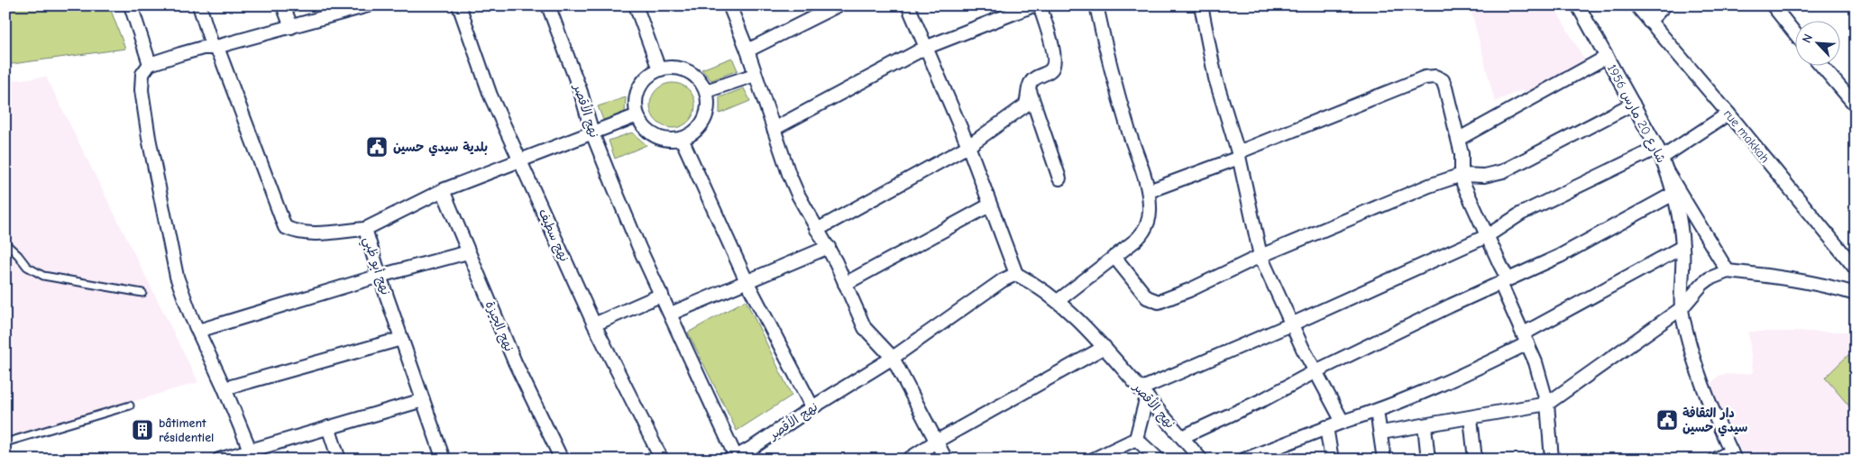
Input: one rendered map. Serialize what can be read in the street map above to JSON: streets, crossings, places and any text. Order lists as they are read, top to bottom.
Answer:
{
  "streets": {
    "street": [
      "نهج الأقصر",
      "شارع 20 مارس 1956",
      "rue makkah",
      "نهج سطيف",
      "نهج أبو ظبي",
      "نهج الجيزة"
    ]
  },
  "crossings": [
    ["نهج الأقصر", "نهج أبو ظبي"],
    ["نهج سطيف", "نهج أبو ظبي"],
    ["نهج أبو ظبي", "نهج الجيزة"]
  ],
  "places": {
    "public building": ["بلدية سيدي حسين", "دار الثقافة سيدي حسين"],
    "building": ["bâtiment résidentiel"]
  },
  "north": "top left"
}
